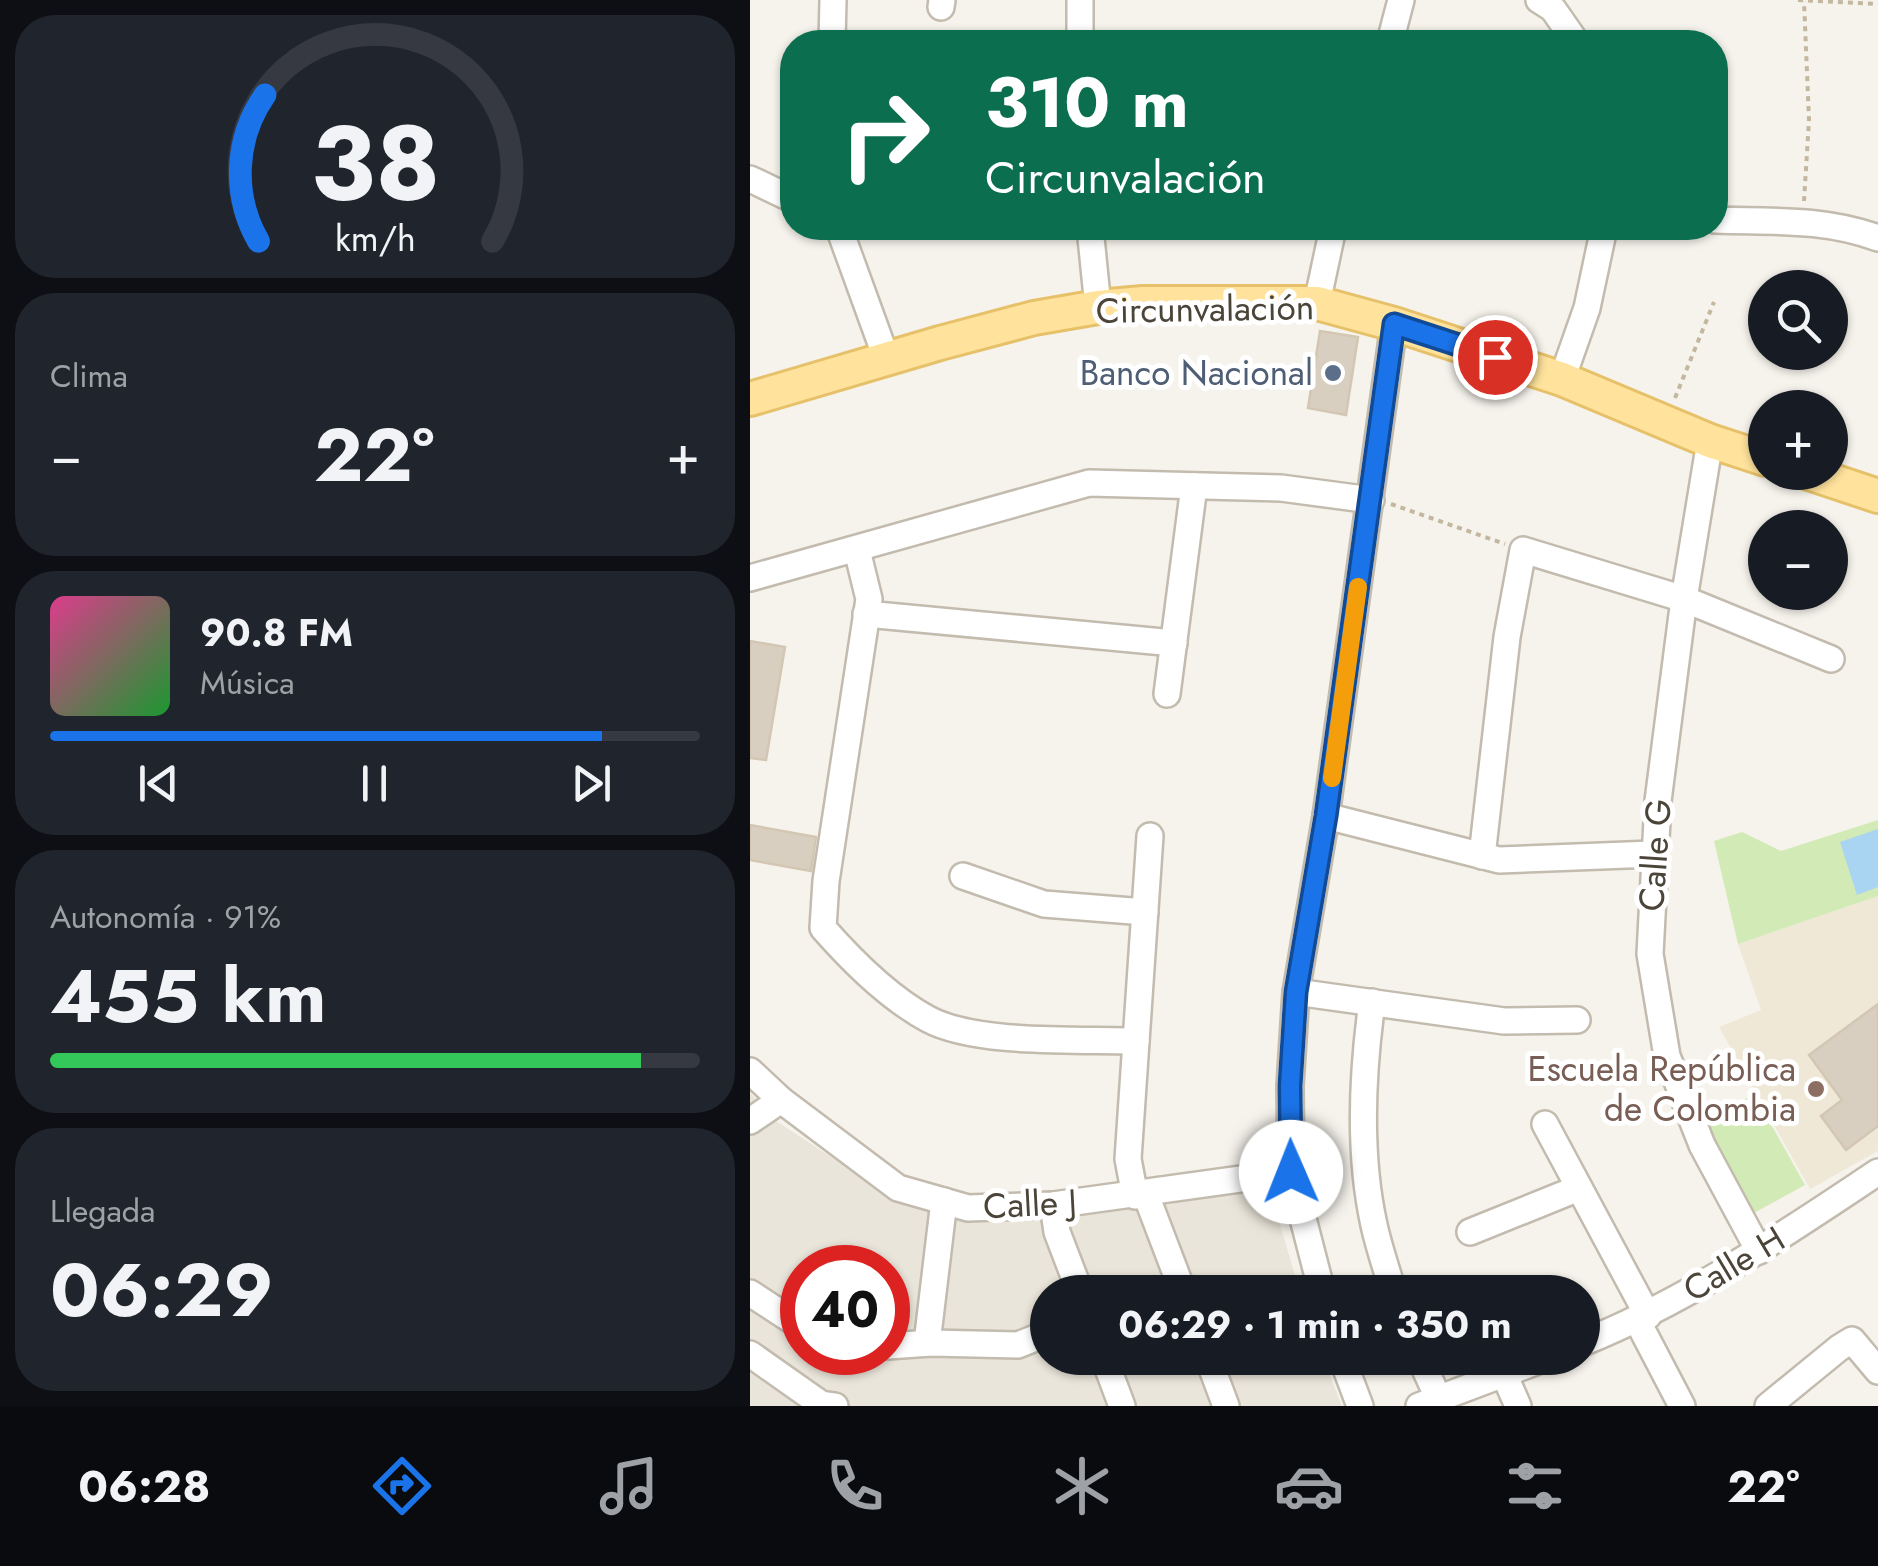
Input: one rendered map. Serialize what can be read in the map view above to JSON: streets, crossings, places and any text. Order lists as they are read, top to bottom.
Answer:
{
  "streets": {
    "main road": ["Circunvalación"],
    "street": ["Calle G", "Calle J", "Calle H"]
  },
  "crossings": [
    ["Circunvalación", "Calle G"],
    ["Calle G", "Calle H"]
  ],
  "places": ["Banco Nacional", "Escuela República de Colombia"],
  "page": {
    "turn": ["310 m", "Circunvalación"],
    "map_buttons": ["+", "−"],
    "tile": [
      "Clima",
      ["Autonomía · 91%", "455 km"],
      ["Llegada", "06:29"]
    ],
    "heat": ["−", "22°", "+"],
    "song": ["90.8 FM", "Música"],
    "limit": "40",
    "trip": "06:29 · 1 min · 350 m",
    "tabs": ["06:28", "22°"],
    "gauge": ["38", "km/h"]
  }
}
